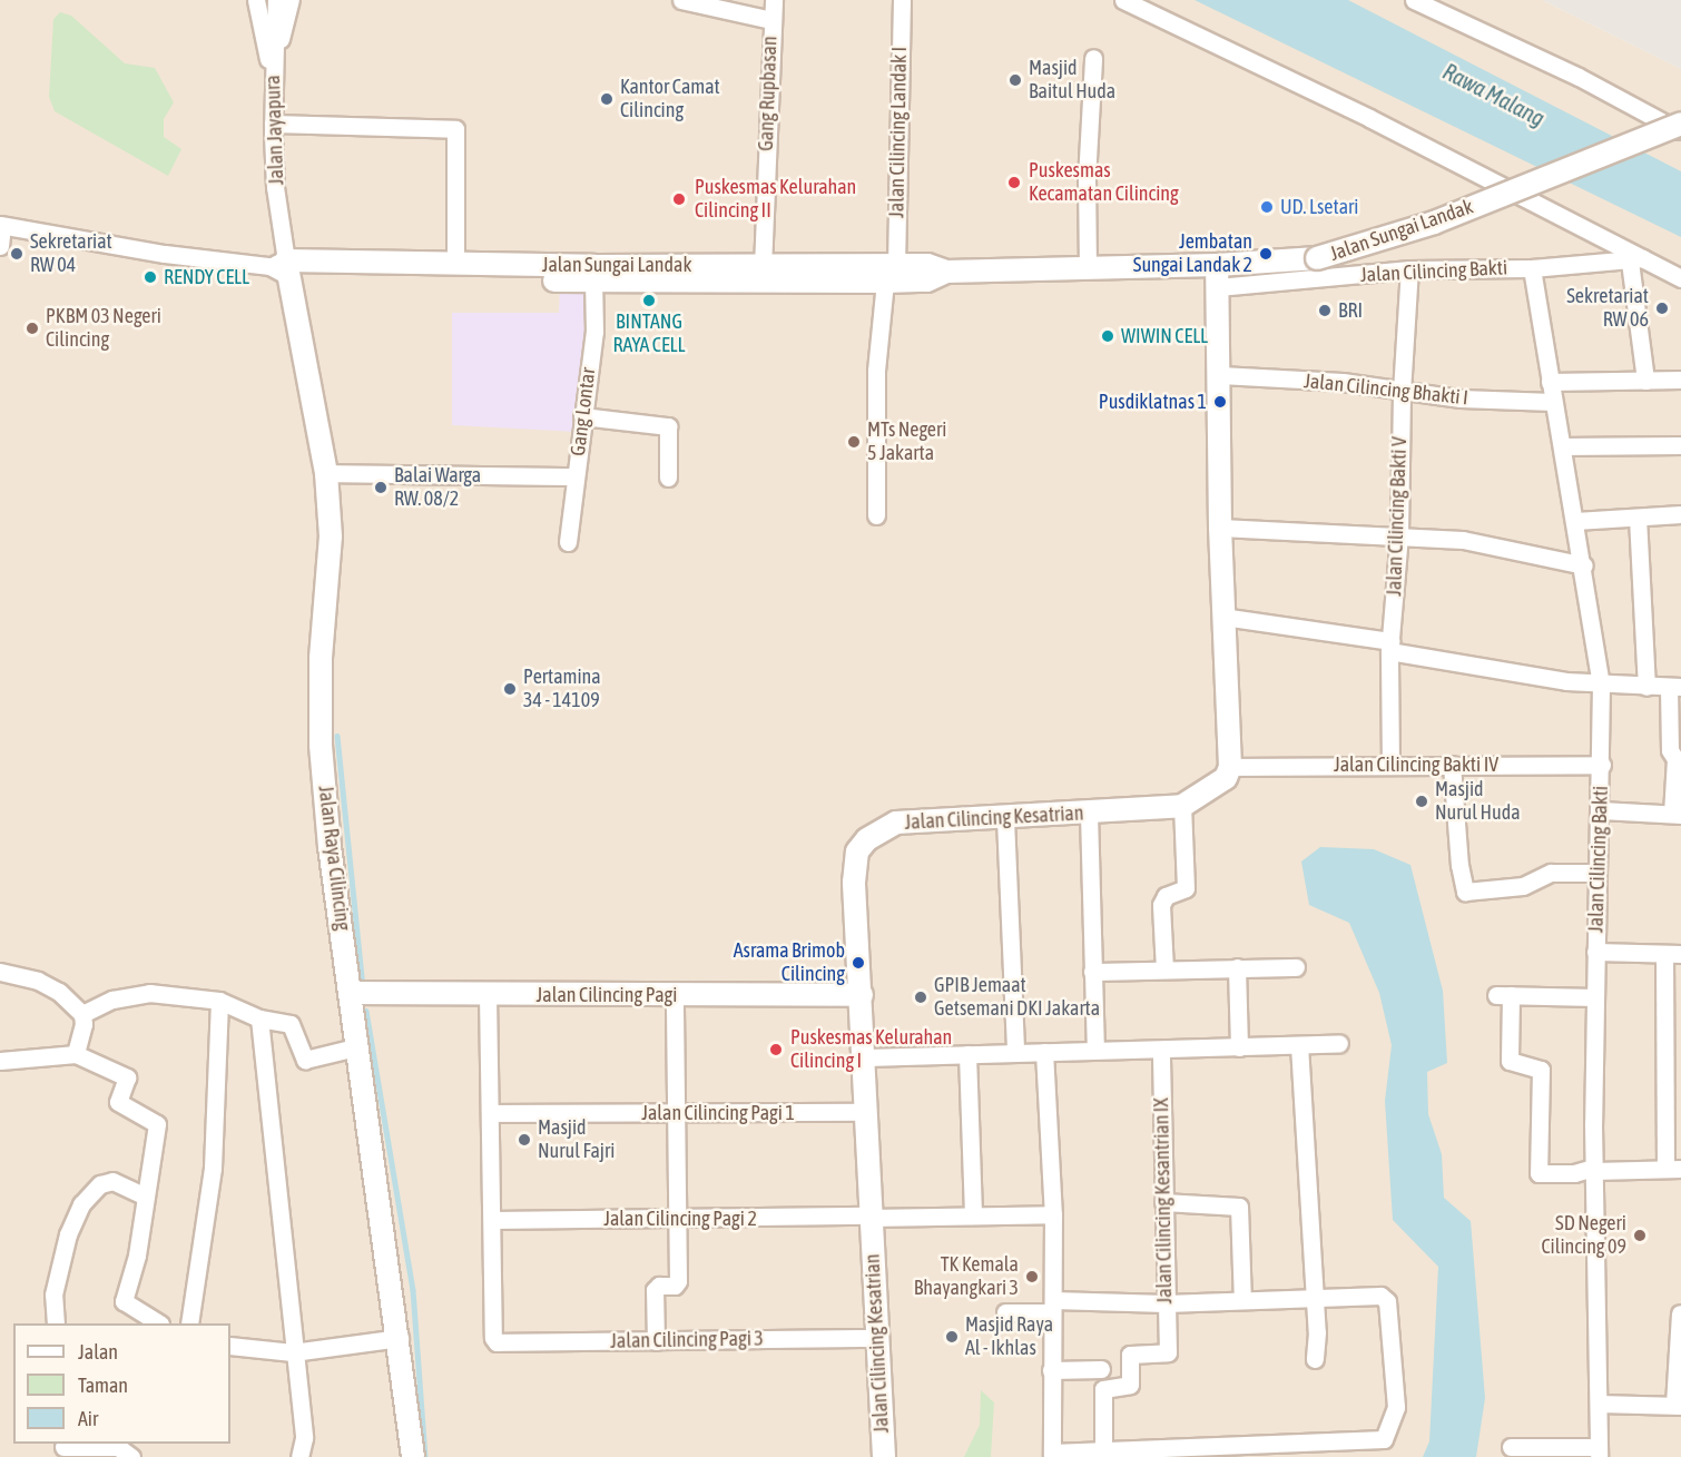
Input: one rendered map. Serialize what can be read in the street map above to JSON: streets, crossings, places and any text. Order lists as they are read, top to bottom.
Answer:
{
  "streets": {
    "street": [
      "Gang Rupbasan",
      "Jalan Jayapura",
      "Jalan Cilincing Landak I",
      "Jalan Sungai Landak",
      "Jalan Cilincing Bakti",
      "Jalan Cilincing Bhakti I",
      "Gang Lontar",
      "Jalan Cilincing Bakti V",
      "Jalan Cilincing Bakti IV",
      "Jalan Cilincing Kesatrian",
      "Jalan Raya Cilincing",
      "Jalan Cilincing Pagi",
      "Jalan Cilincing Pagi 1",
      "Jalan Cilincing Kesantrian IX",
      "Jalan Cilincing Pagi 2",
      "Jalan Cilincing Pagi 3"
    ]
  },
  "crossings": [
    ["Gang Rupbasan", "Jalan Sungai Landak"],
    ["Jalan Jayapura", "Jalan Sungai Landak"],
    ["Jalan Jayapura", "Jalan Raya Cilincing"],
    ["Jalan Cilincing Landak I", "Jalan Sungai Landak"],
    ["Jalan Sungai Landak", "Gang Lontar"],
    ["Jalan Sungai Landak", "Jalan Raya Cilincing"],
    ["Jalan Cilincing Bakti", "Jalan Cilincing Bhakti I"],
    ["Jalan Cilincing Bakti", "Jalan Cilincing Bakti V"],
    ["Jalan Cilincing Bakti", "Jalan Cilincing Bakti IV"],
    ["Jalan Cilincing Bhakti I", "Jalan Cilincing Bakti V"],
    ["Jalan Cilincing Bakti V", "Jalan Cilincing Bakti IV"],
    ["Jalan Cilincing Bakti IV", "Jalan Cilincing Kesatrian"],
    ["Jalan Cilincing Kesatrian", "Jalan Cilincing Pagi"],
    ["Jalan Cilincing Kesatrian", "Jalan Cilincing Pagi 1"],
    ["Jalan Cilincing Kesatrian", "Jalan Cilincing Pagi 2"],
    ["Jalan Cilincing Kesatrian", "Jalan Cilincing Pagi 3"],
    ["Jalan Raya Cilincing", "Jalan Cilincing Pagi"],
    ["Jalan Cilincing Pagi 2", "Jalan Cilincing Pagi 3"]
  ],
  "water": ["Rawa Malang"],
  "places": [
    "Masjid Baitul Huda",
    "Kantor Camat Cilincing",
    "Puskesmas Kecamatan Cilincing",
    "Puskesmas Kelurahan Cilincing II",
    "UD. Lsetari",
    "Sekretariat RW 04",
    "Jembatan Sungai Landak 2",
    "RENDY CELL",
    "BINTANG RAYA CELL",
    "Sekretariat RW 06",
    "BRI",
    "PKBM 03 Negeri Cilincing",
    "WIWIN CELL",
    "Pusdiklatnas 1",
    "MTs Negeri 5 Jakarta",
    "Balai Warga RW. 08/2",
    "Pertamina 34 - 14109",
    "Masjid Nurul Huda",
    "Asrama Brimob Cilincing",
    "GPIB Jemaat Getsemani DKI Jakarta",
    "Puskesmas Kelurahan Cilincing I",
    "Masjid Nurul Fajri",
    "SD Negeri Cilincing 09",
    "TK Kemala Bhayangkari 3",
    "Masjid Raya Al - Ikhlas"
  ],
  "legend": ["Jalan", "Taman", "Air"]
}
